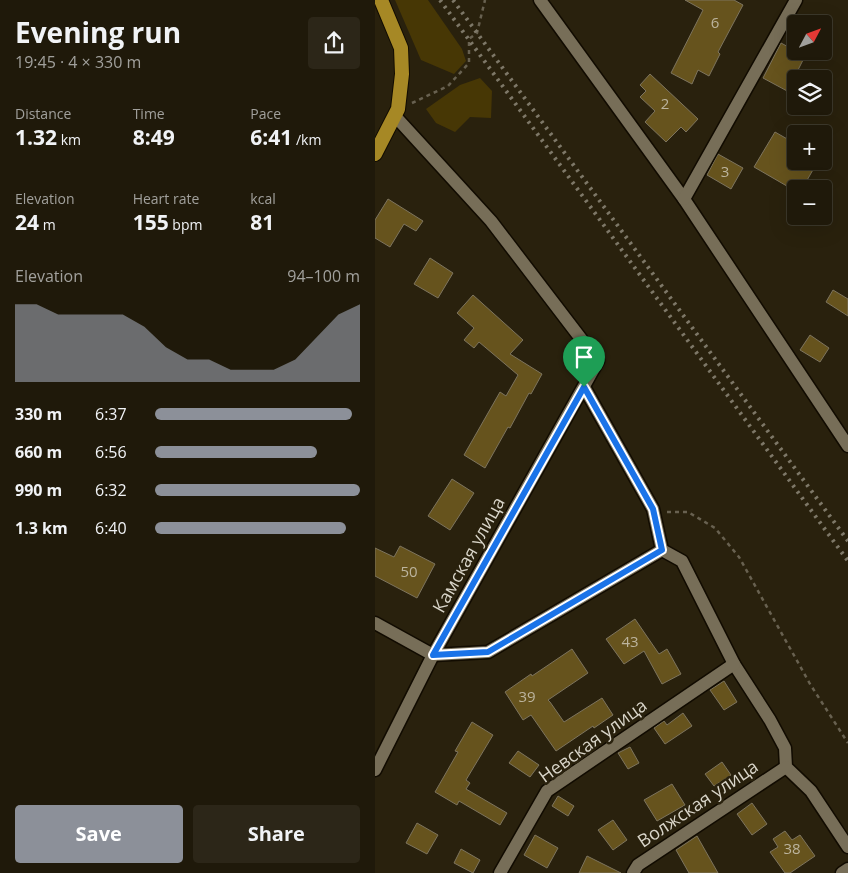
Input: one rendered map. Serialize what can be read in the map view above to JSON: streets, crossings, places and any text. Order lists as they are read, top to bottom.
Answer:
{
  "streets": {
    "street": ["Камская улица", "Невская улица", "Волжская улица"]
  },
  "house_numbers": [
    "6",
    "2",
    "3",
    "50",
    "43",
    "39",
    "38"
  ],
  "north": "top right",
  "page": {
    "heading": ["Evening run", "19:45 · 4 × 330 m"],
    "map_buttons": ["+", "−"],
    "stats": [
      ["Distance", "1.32 km"],
      ["Time", "8:49"],
      ["Pace", "6:41 /km"],
      ["Elevation", "24 m"],
      ["Heart rate", "155 bpm"],
      ["kcal", "81"]
    ],
    "chart": ["Elevation", "94–100 m"],
    "list": [
      {
        "name": "330 m",
        "note": "6:37"
      },
      {
        "name": "660 m",
        "note": "6:56"
      },
      {
        "name": "990 m",
        "note": "6:32"
      },
      {
        "name": "1.3 km",
        "note": "6:40"
      }
    ],
    "buttons": ["Save", "Share"]
  }
}
